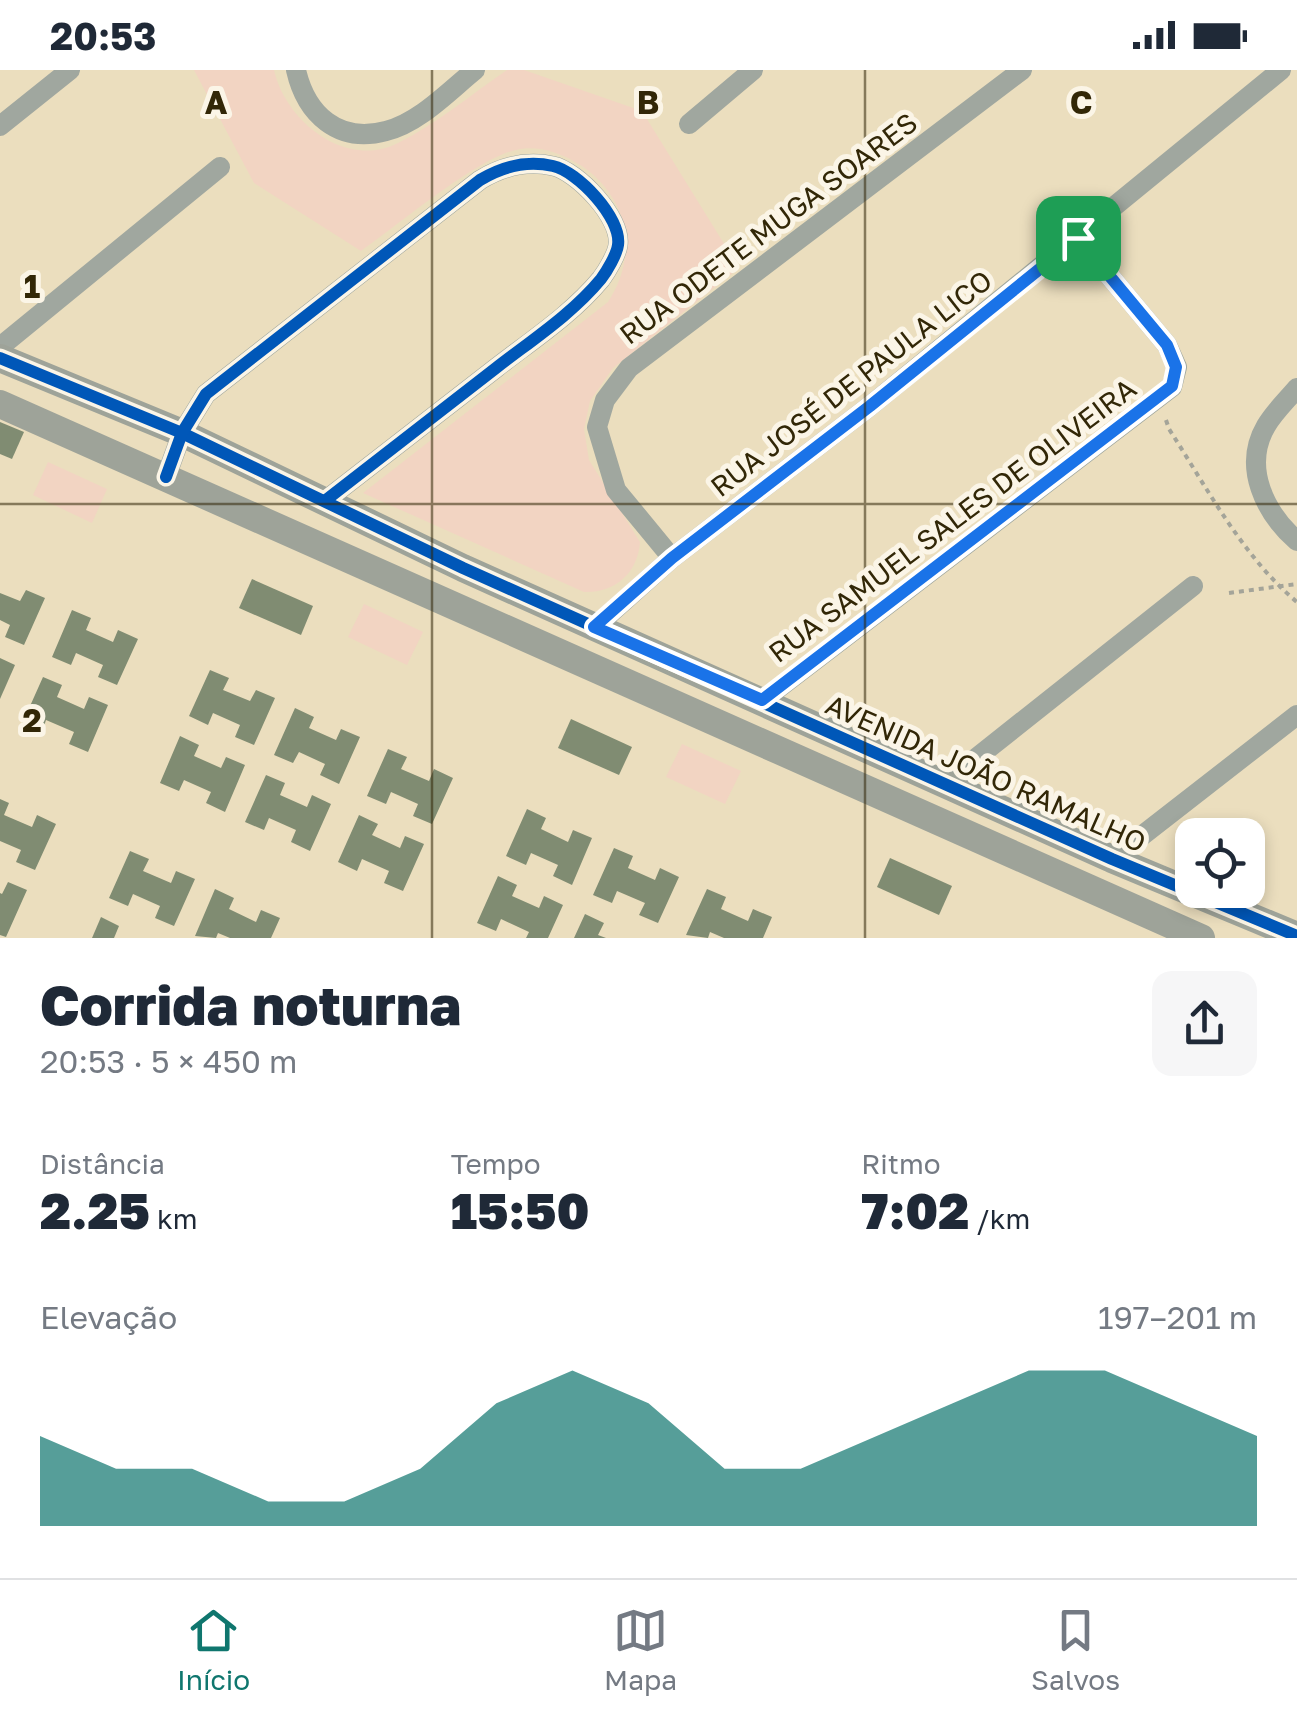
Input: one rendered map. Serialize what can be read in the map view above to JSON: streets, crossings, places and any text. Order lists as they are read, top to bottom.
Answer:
{
  "streets": {
    "street": [
      "RUA ODETE MUGA SOARES",
      "RUA JOSÉ DE PAULA LICO",
      "RUA SAMUEL SALES DE OLIVEIRA",
      "AVENIDA JOÃO RAMALHO"
    ]
  },
  "crossings": [
    ["RUA ODETE MUGA SOARES", "RUA JOSÉ DE PAULA LICO"],
    ["RUA JOSÉ DE PAULA LICO", "RUA SAMUEL SALES DE OLIVEIRA"],
    ["RUA JOSÉ DE PAULA LICO", "AVENIDA JOÃO RAMALHO"],
    ["RUA SAMUEL SALES DE OLIVEIRA", "AVENIDA JOÃO RAMALHO"]
  ],
  "page": {
    "status": "20:53",
    "heading": ["Corrida noturna", "20:53 · 5 × 450 m"],
    "stats": [
      ["Distância", "2.25 km"],
      ["Tempo", "15:50"],
      ["Ritmo", "7:02 /km"]
    ],
    "chart": ["Elevação", "197–201 m"],
    "tabs": ["Início", "Mapa", "Salvos"]
  },
  "grid": {
    "columns": ["A", "B", "C"],
    "rows": ["1", "2"]
  }
}
